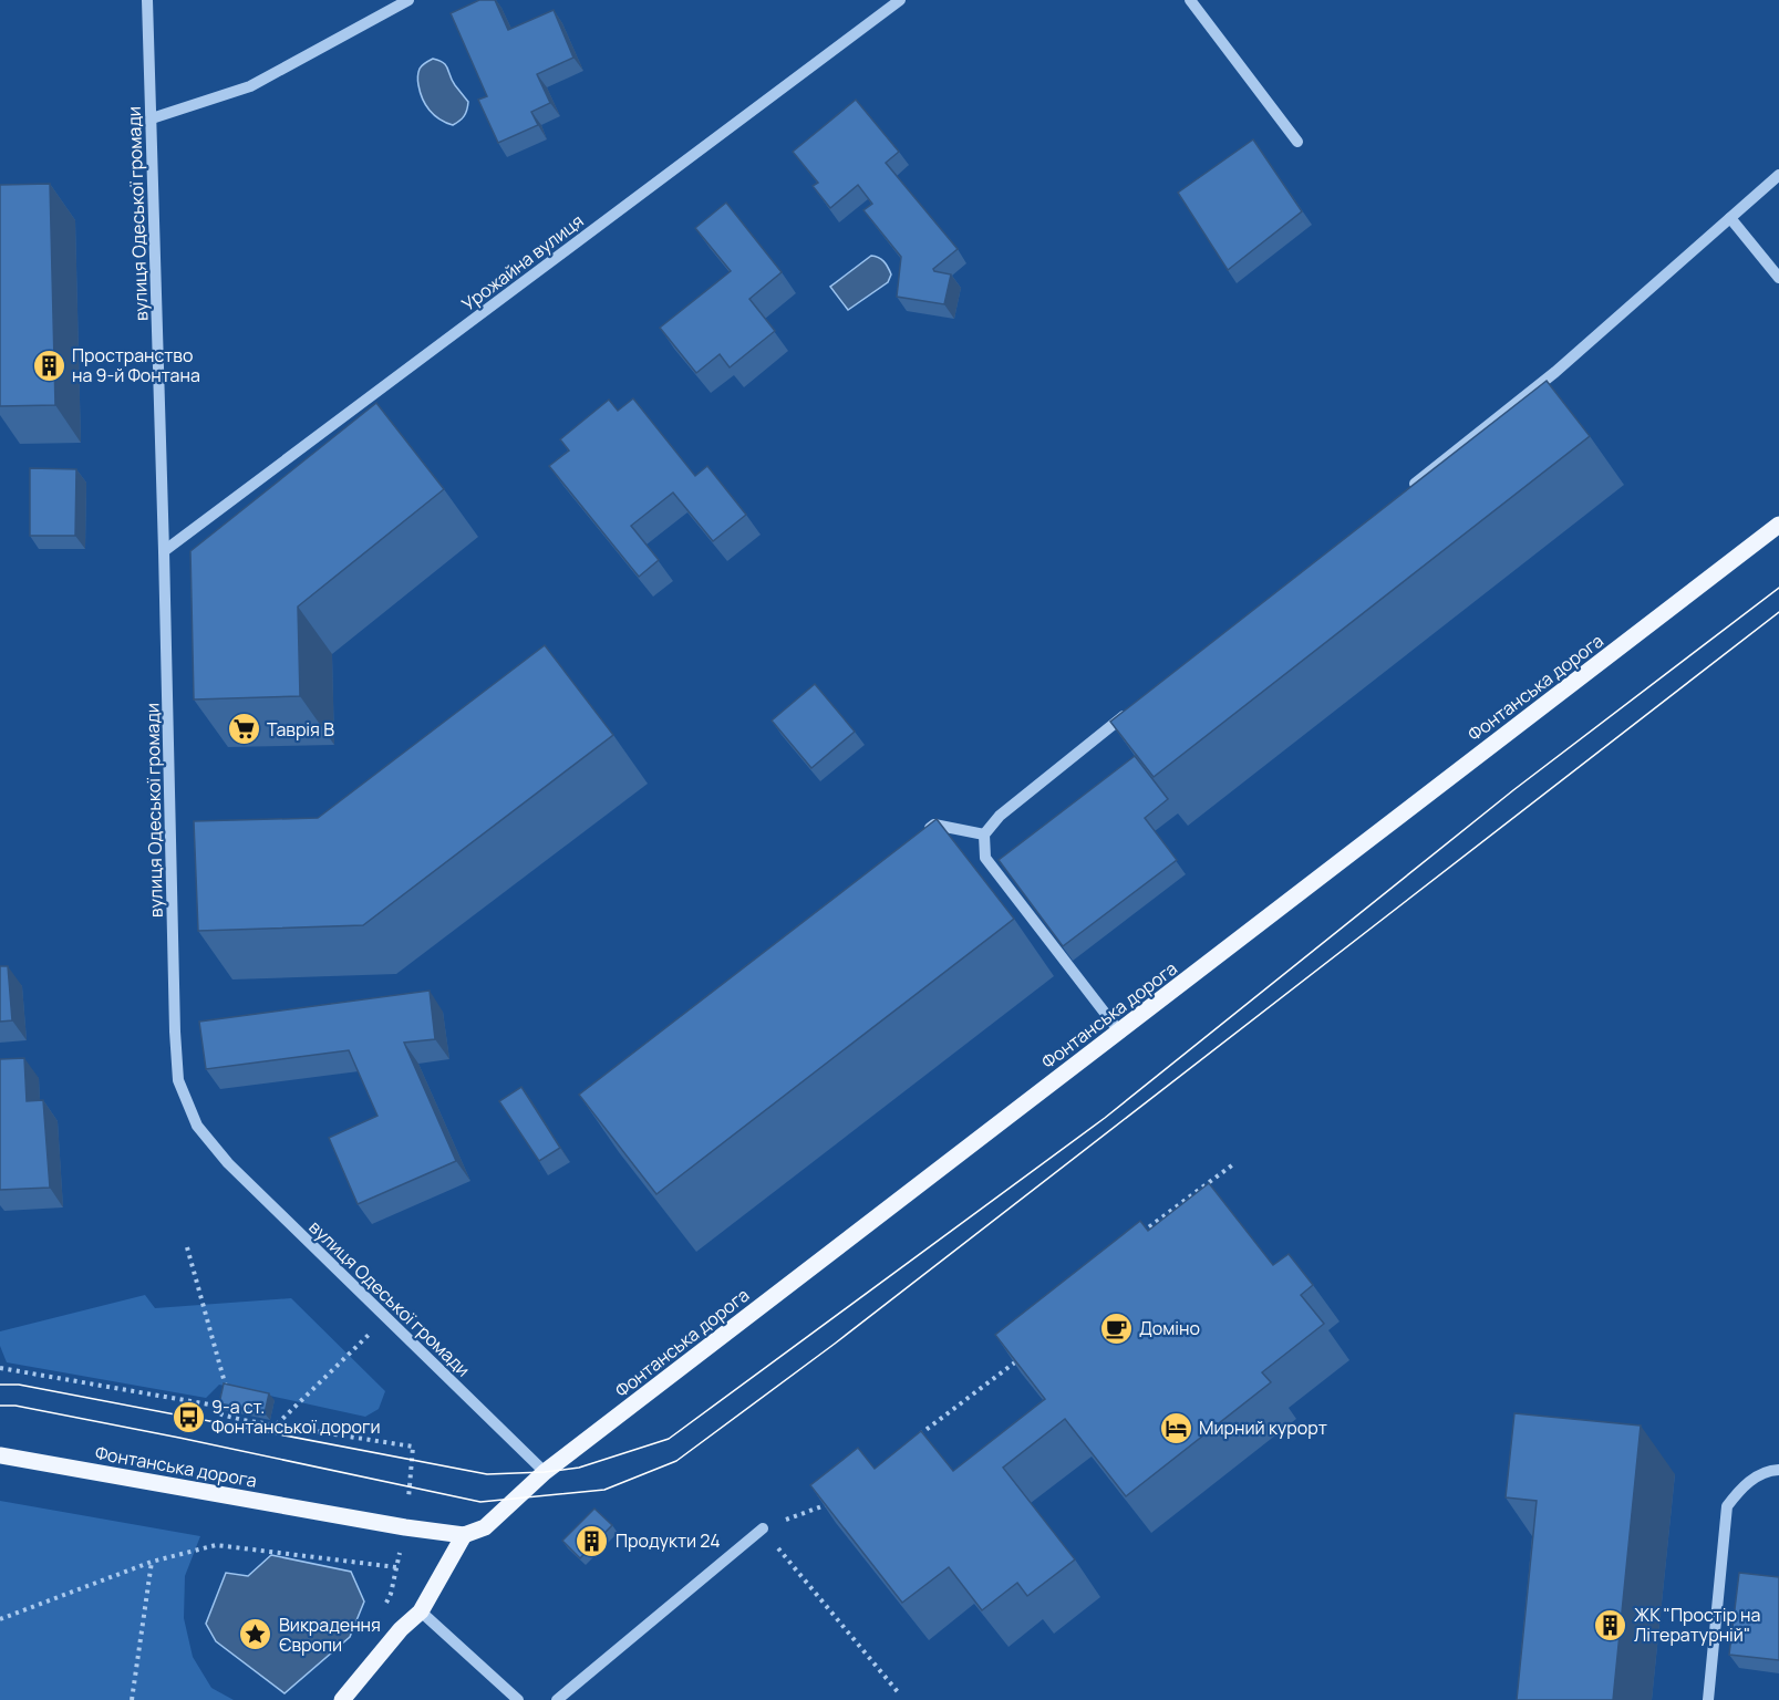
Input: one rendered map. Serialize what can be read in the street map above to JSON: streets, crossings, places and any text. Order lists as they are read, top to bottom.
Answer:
{
  "streets": {
    "main road": ["Фонтанська дорога"],
    "street": ["вулиця Одеської громади", "Урожайна вулиця"]
  },
  "crossings": [
    ["вулиця Одеської громади", "Урожайна вулиця"],
    ["вулиця Одеської громади", "Фонтанська дорога"]
  ],
  "places": {
    "building": ["Пространство на 9-й Фонтана", "Продукти 24", "ЖК \"Простір на Літературній\""],
    "supermarket": ["Таврія В"],
    "cafe": ["Доміно"],
    "bus stop": ["9-а ст. Фонтанської дороги"],
    "hotel": ["Мирний курорт"],
    "place": ["Викрадення Європи"]
  }
}
